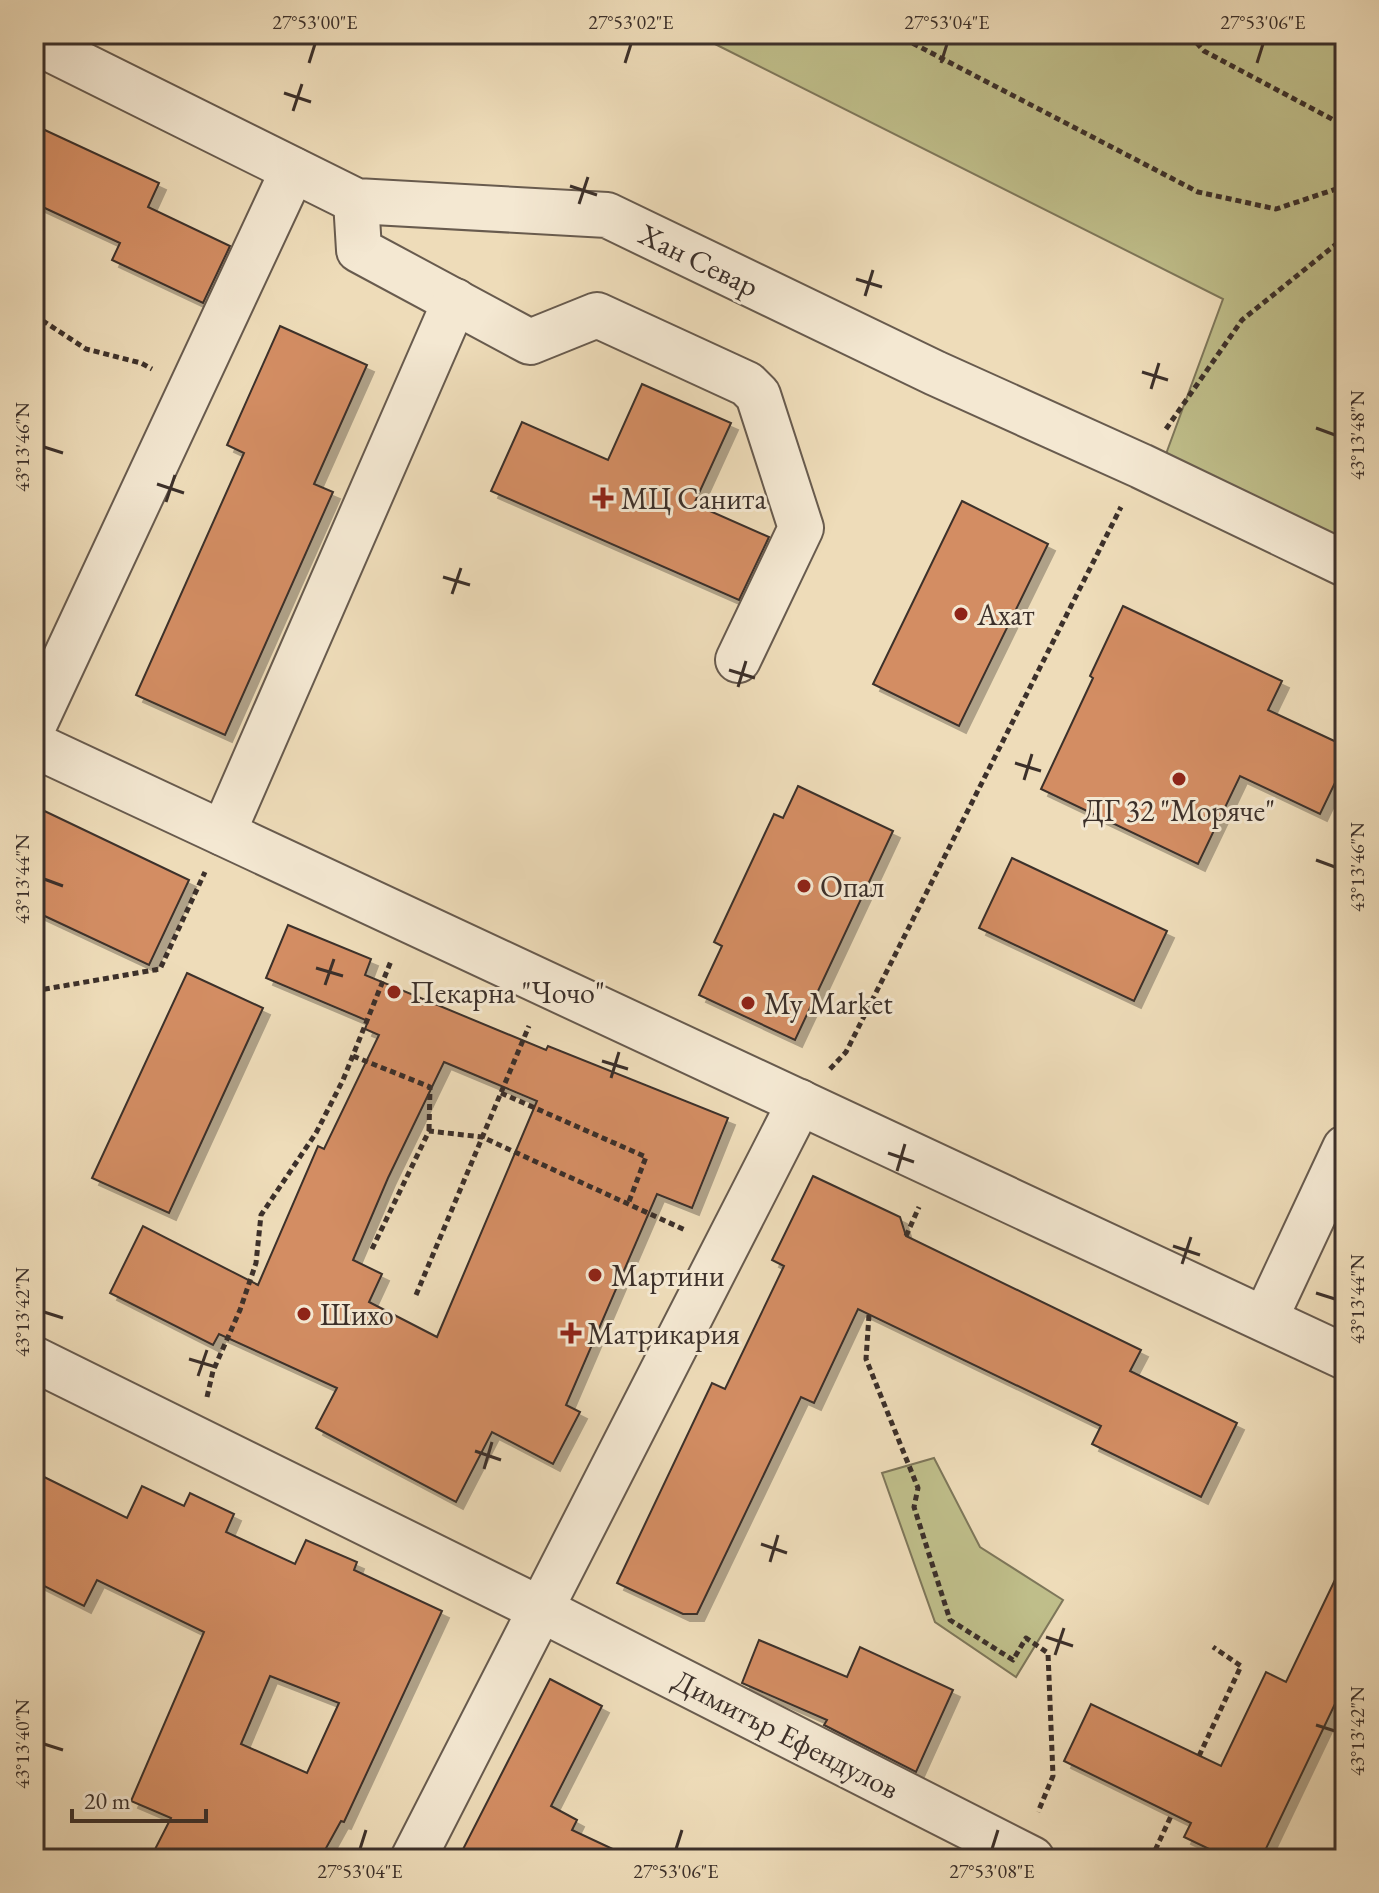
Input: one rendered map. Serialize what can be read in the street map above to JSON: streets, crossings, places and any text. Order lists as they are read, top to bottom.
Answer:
{
  "streets": {
    "street": ["Хан Севар", "Димитър Ефендулов"]
  },
  "places": {
    "health": ["МЦ Санита", "Матрикария"],
    "other": [
      "Ахат",
      "ДГ 32 \"Моряче\"",
      "Опал",
      "Пекарна \"Чочо\"",
      "My Market",
      "Мартини",
      "Шихо"
    ]
  },
  "scale_bar": "20 m",
  "coordinates": [
    "27°53'00\"E",
    "27°53'02\"E",
    "27°53'04\"E",
    "27°53'06\"E",
    "43°13'48\"N",
    "43°13'46\"N",
    "43°13'44\"N",
    "43°13'42\"N",
    "43°13'40\"N",
    "27°53'08\"E"
  ]
}
